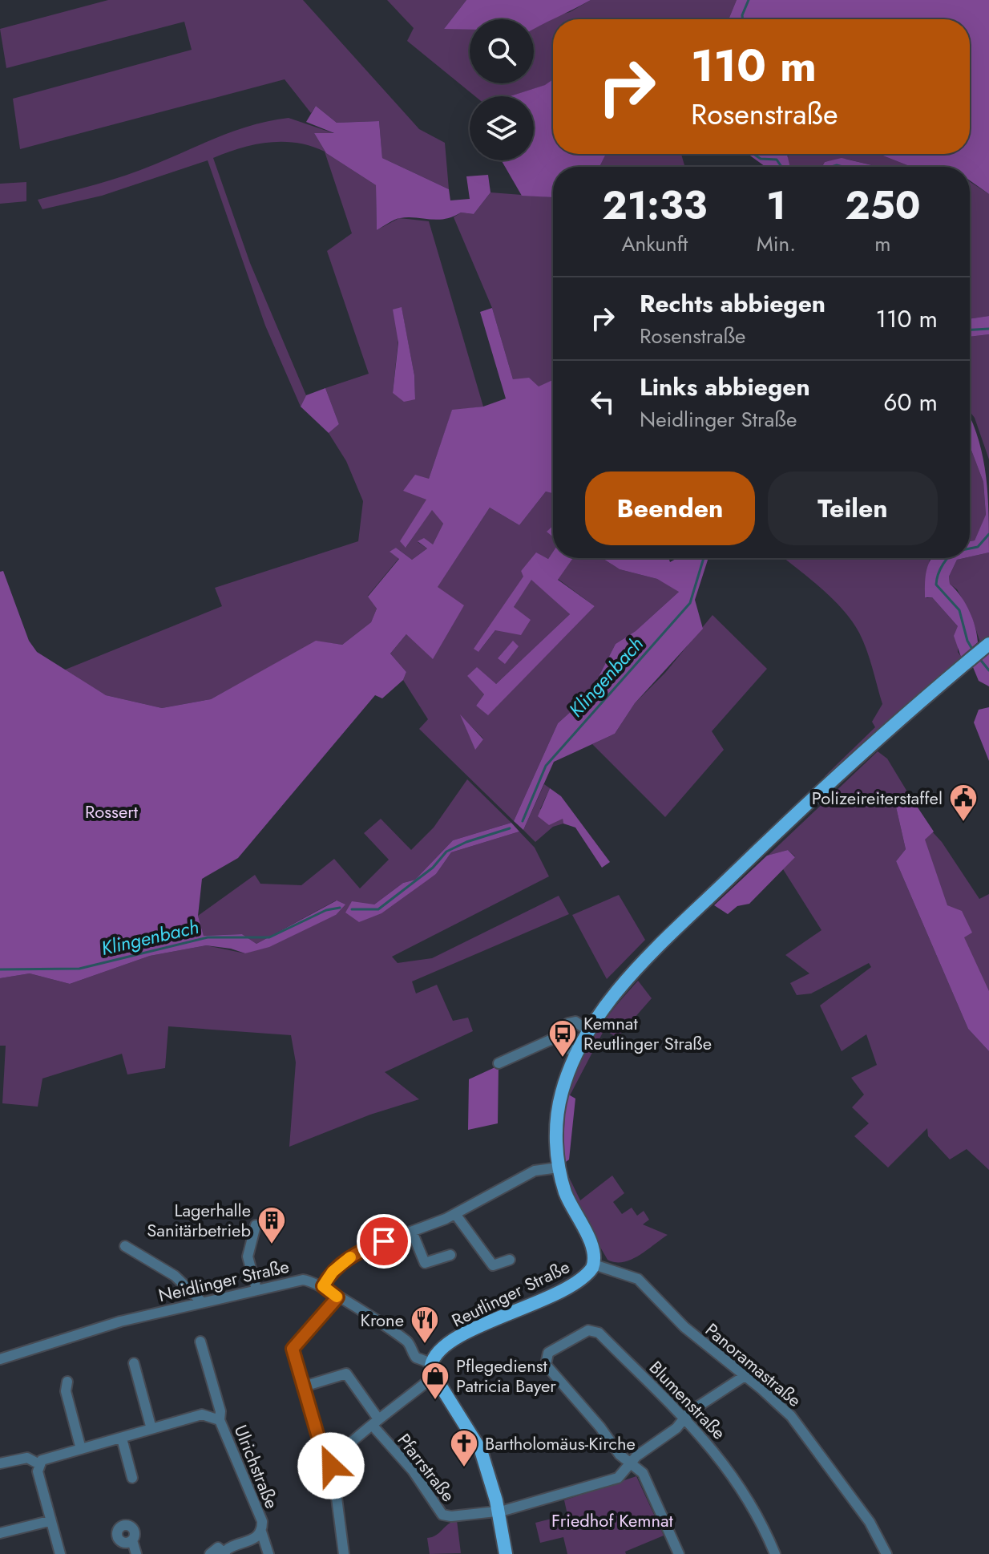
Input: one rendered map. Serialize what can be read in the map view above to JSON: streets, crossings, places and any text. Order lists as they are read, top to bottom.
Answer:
{
  "streets": {
    "main road": ["Reutlinger Straße"],
    "street": [
      "Neidlinger Straße",
      "Panoramastraße",
      "Blumenstraße",
      "Ulrichstraße",
      "Pfarrstraße"
    ]
  },
  "crossings": [
    ["Reutlinger Straße", "Panoramastraße"]
  ],
  "water": ["Klingenbach"],
  "parks": ["Rossert", "Friedhof Kemnat"],
  "places": {
    "public building": ["Polizeireiterstaffel"],
    "bus stop": ["Kemnat Reutlinger Straße"],
    "building": ["Lagerhalle Sanitärbetrieb"],
    "restaurant": ["Krone"],
    "shop": ["Pflegedienst Patricia Bayer"],
    "church": ["Bartholomäus-Kirche"]
  },
  "page": {
    "turn": ["110 m", "Rosenstraße"],
    "eta": [
      "21:33",
      "Ankunft",
      "1",
      "Min.",
      "250",
      "m"
    ],
    "list": [
      {
        "name": "Rechts abbiegen",
        "note": "Rosenstraße",
        "value": "110 m"
      },
      {
        "name": "Links abbiegen",
        "note": "Neidlinger Straße",
        "value": "60 m"
      }
    ],
    "buttons": ["Beenden", "Teilen"]
  }
}
